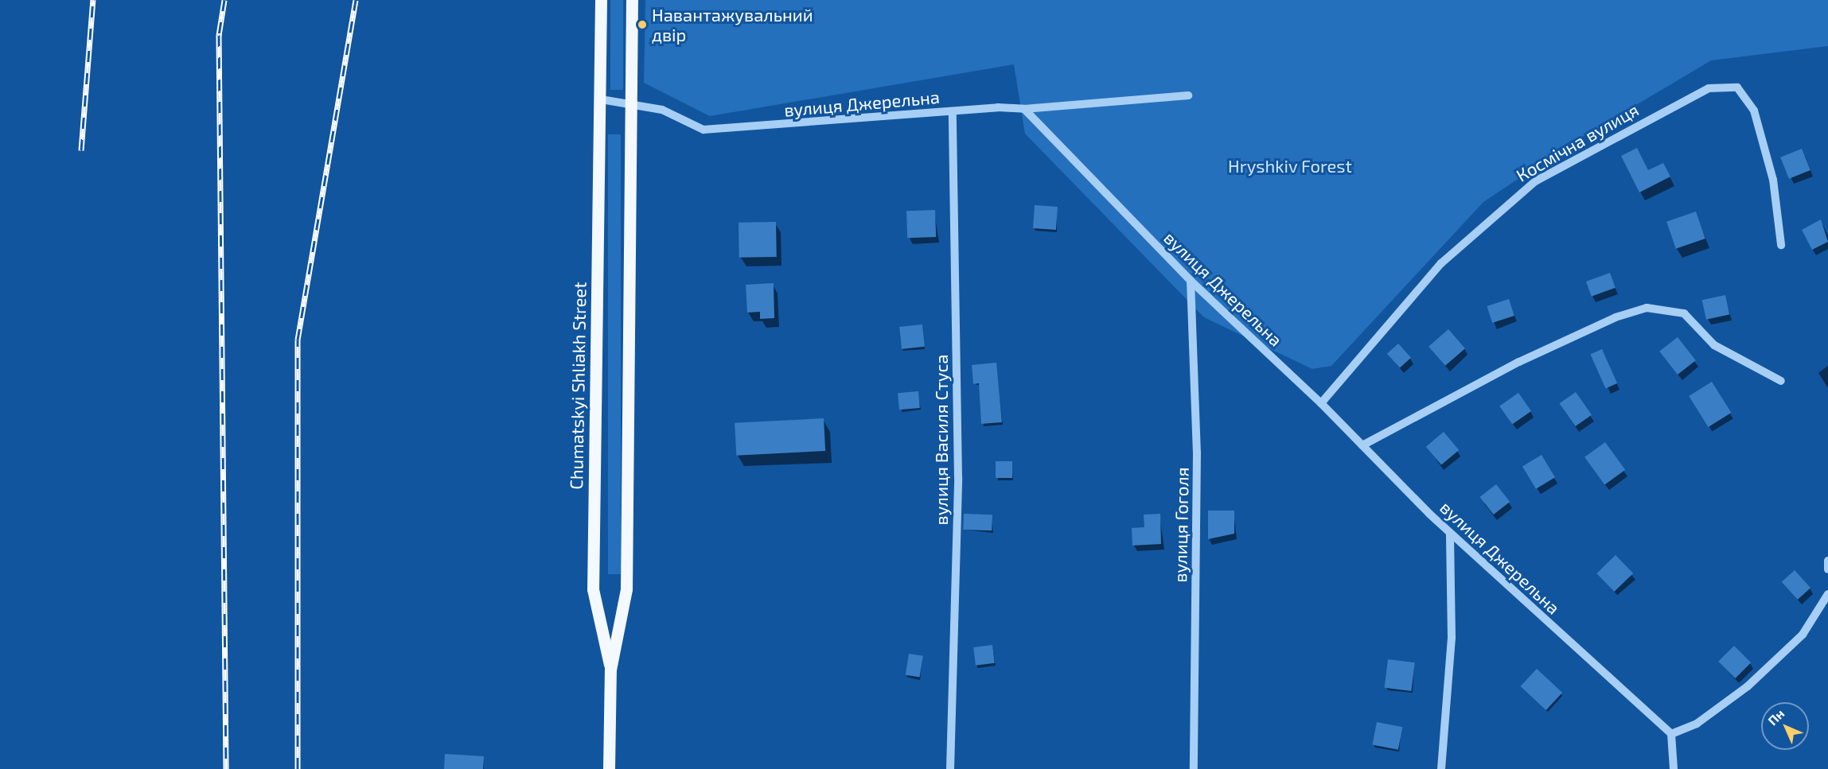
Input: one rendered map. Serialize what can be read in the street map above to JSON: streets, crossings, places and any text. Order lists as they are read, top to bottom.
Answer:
{
  "streets": {
    "main road": ["Chumatskyi Shliakh Street"],
    "street": [
      "вулиця Джерельна",
      "Космічна вулиця",
      "вулиця Василя Стуса",
      "вулиця Гоголя"
    ]
  },
  "crossings": [
    ["вулиця Джерельна", "Космічна вулиця"],
    ["вулиця Джерельна", "Chumatskyi Shliakh Street"],
    ["вулиця Джерельна", "вулиця Василя Стуса"],
    ["вулиця Джерельна", "вулиця Гоголя"]
  ],
  "parks": ["Hryshkiv Forest"],
  "places": ["Навантажувальний двір"],
  "north": "top left"
}
